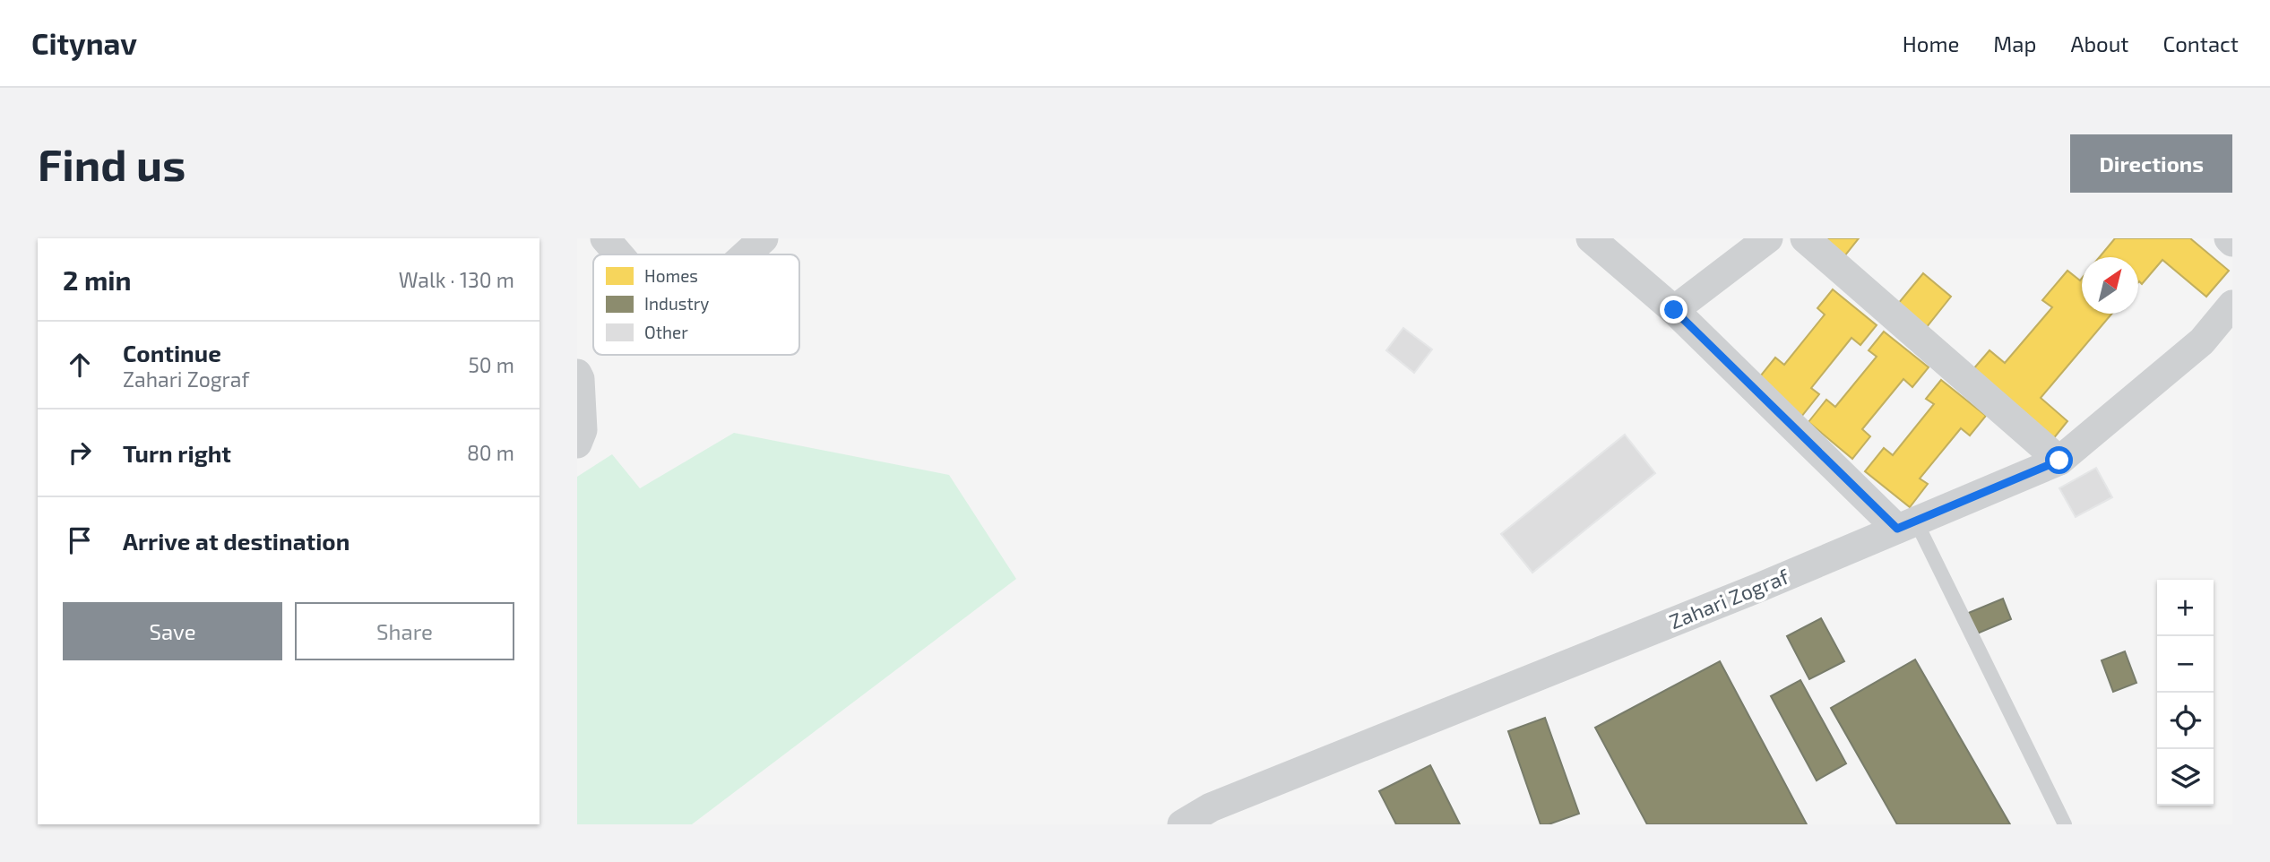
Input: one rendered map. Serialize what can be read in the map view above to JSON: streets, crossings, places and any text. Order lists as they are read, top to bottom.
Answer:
{
  "streets": {
    "street": ["Zahari Zograf"]
  },
  "legend": ["Homes", "Industry", "Other"],
  "north": "top right",
  "page": {
    "header": "Citynav",
    "nav": [
      "Home",
      "Map",
      "About",
      "Contact"
    ],
    "buttons": [
      "Directions",
      ["Save", "Share"]
    ],
    "title": "Find us",
    "heading": ["2 min", "Walk · 130 m"],
    "list": [
      ["Continue", "Zahari Zograf", "50 m"],
      ["Turn right", "80 m"],
      "Arrive at destination"
    ],
    "map_buttons": ["+", "−"]
  }
}
